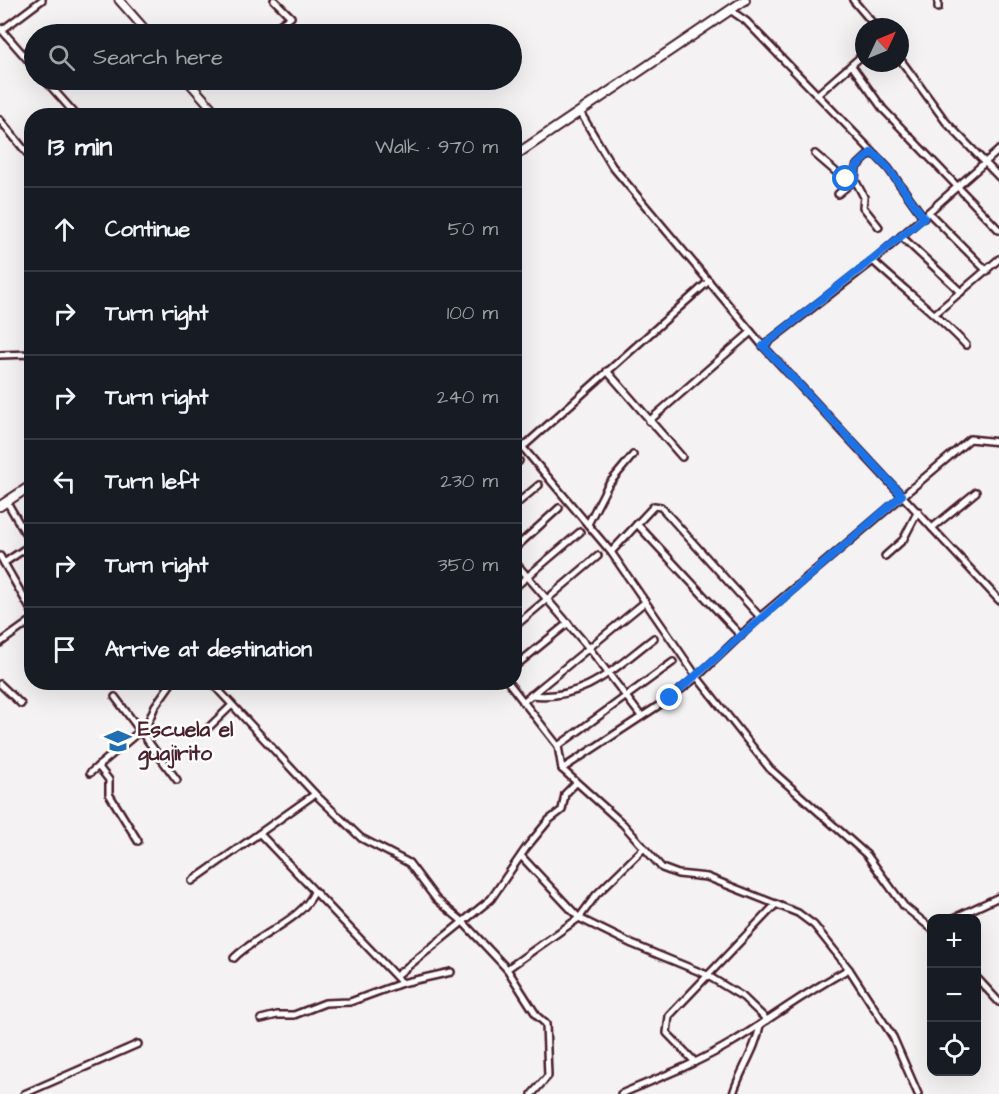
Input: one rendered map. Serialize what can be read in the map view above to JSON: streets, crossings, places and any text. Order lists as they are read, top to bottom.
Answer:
{
  "places": {
    "school or university": ["Escuela el guajirito"]
  },
  "north": "top right",
  "page": {
    "search": "Search here",
    "heading": ["13 min", "Walk · 970 m"],
    "list": [
      ["Continue", "50 m"],
      ["Turn right", "100 m"],
      ["Turn right", "240 m"],
      ["Turn left", "230 m"],
      ["Turn right", "350 m"],
      "Arrive at destination"
    ],
    "map_buttons": ["+", "−"]
  }
}
